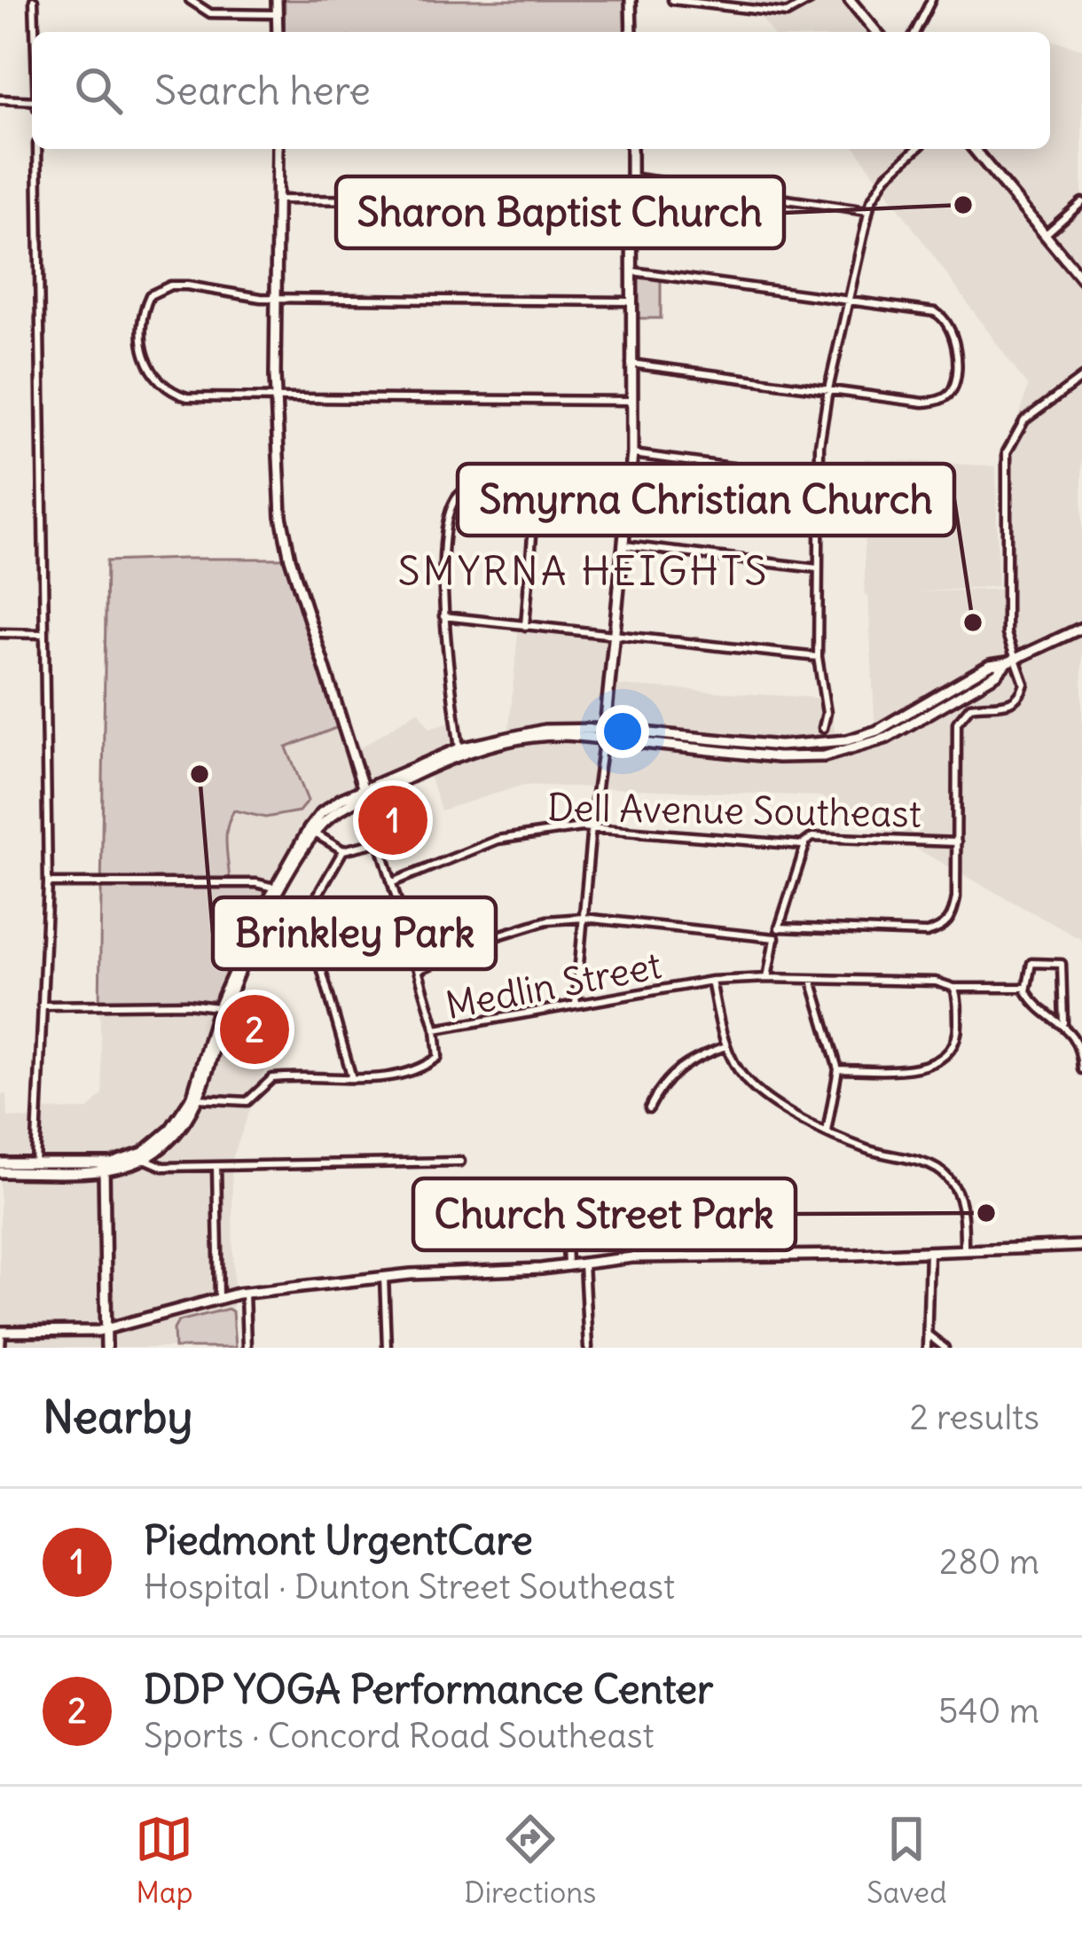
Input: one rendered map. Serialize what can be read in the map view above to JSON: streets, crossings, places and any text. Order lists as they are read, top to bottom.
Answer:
{
  "streets": {
    "street": ["Dell Avenue Southeast", "Medlin Street"]
  },
  "districts": ["SMYRNA HEIGHTS"],
  "places": [
    "Sharon Baptist Church",
    "Smyrna Christian Church",
    "Brinkley Park",
    "Church Street Park"
  ],
  "page": {
    "search": "Search here",
    "pins": ["1", "2"],
    "heading": ["Nearby", "2 results"],
    "list": [
      {
        "mark": "1",
        "name": "Piedmont UrgentCare",
        "note": "Hospital · Dunton Street Southeast",
        "value": "280 m"
      },
      {
        "mark": "2",
        "name": "DDP YOGA Performance Center",
        "note": "Sports · Concord Road Southeast",
        "value": "540 m"
      }
    ],
    "nav": ["Map", "Directions", "Saved"]
  }
}
